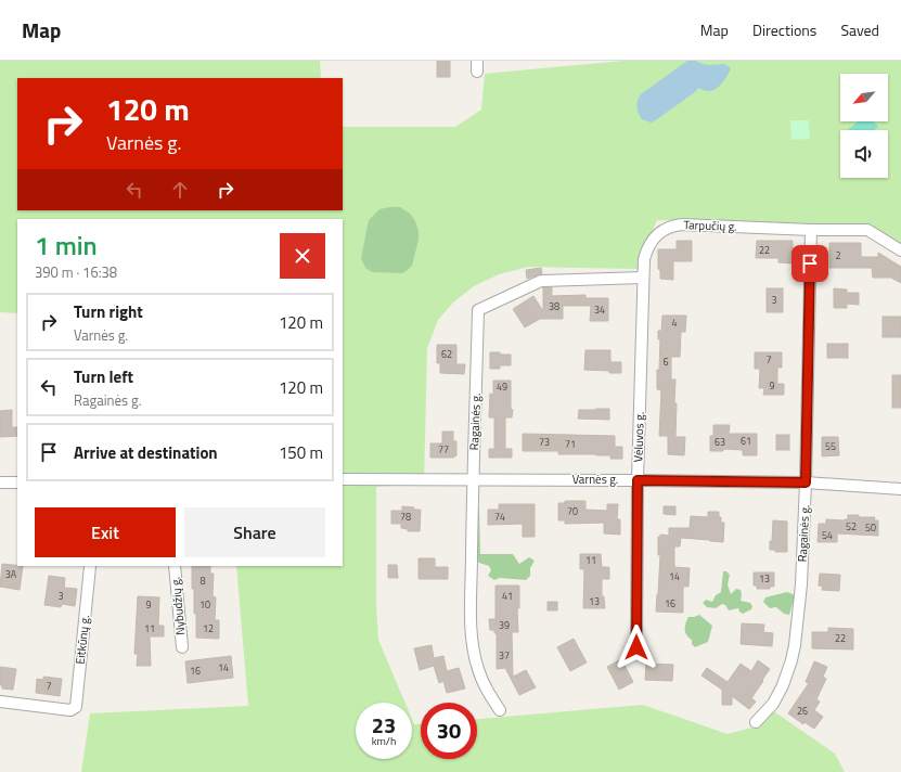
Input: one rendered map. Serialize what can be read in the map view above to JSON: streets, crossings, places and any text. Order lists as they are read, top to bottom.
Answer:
{
  "streets": {
    "street": [
      "Tarpučių g.",
      "Ragainės g.",
      "Vėluvos g.",
      "Varnės g.",
      "Nybudžių g.",
      "Eitkūnų g."
    ]
  },
  "crossings": [
    ["Tarpučių g.", "Ragainės g."],
    ["Tarpučių g.", "Vėluvos g."],
    ["Ragainės g.", "Vėluvos g."],
    ["Ragainės g.", "Varnės g."],
    ["Vėluvos g.", "Varnės g."]
  ],
  "house_numbers": [
    "22",
    "2",
    "3",
    "38",
    "34",
    "4",
    "62",
    "7",
    "6",
    "9",
    "49",
    "61",
    "73",
    "63",
    "71",
    "55",
    "77",
    "70",
    "78",
    "74",
    "52",
    "50",
    "54",
    "11",
    "3A",
    "14",
    "13",
    "8",
    "3",
    "41",
    "13",
    "16",
    "9",
    "10",
    "39",
    "11",
    "12",
    "22",
    "37",
    "14",
    "16",
    "7",
    "26"
  ],
  "north": "bottom left",
  "page": {
    "header": "Map",
    "nav": ["Map", "Directions", "Saved"],
    "turn": ["120 m", "Varnės g."],
    "heading": ["1 min", "390 m · 16:38"],
    "list": [
      {
        "name": "Turn right",
        "note": "Varnės g.",
        "value": "120 m"
      },
      {
        "name": "Turn left",
        "note": "Ragainės g.",
        "value": "120 m"
      },
      {
        "name": "Arrive at destination",
        "value": "150 m"
      }
    ],
    "buttons": ["Exit", "Share"],
    "speed": "23 km/h",
    "limit": "30"
  }
}
